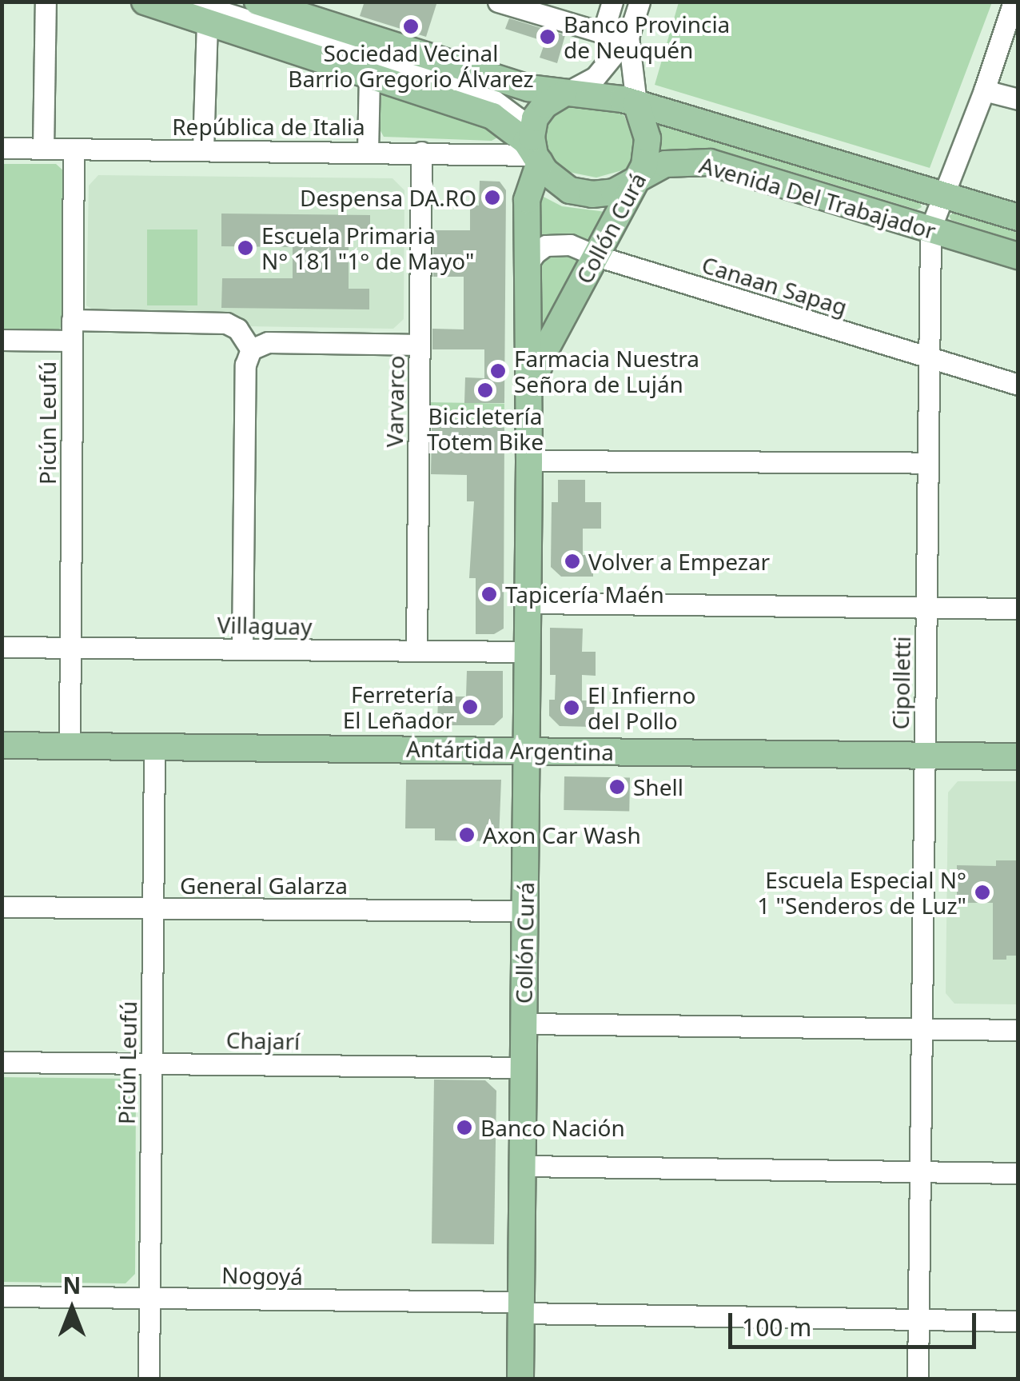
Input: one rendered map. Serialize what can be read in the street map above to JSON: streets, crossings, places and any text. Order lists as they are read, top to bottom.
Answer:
{
  "streets": {
    "main road": ["Avenida Del Trabajador", "Collón Curá", "Antártida Argentina"],
    "street": [
      "República de Italia",
      "Canaan Sapag",
      "Varvarco",
      "Picún Leufú",
      "Villaguay",
      "Cipolletti",
      "General Galarza",
      "Chajarí",
      "Nogoyá"
    ]
  },
  "crossings": [
    ["República de Italia", "Avenida Del Trabajador"],
    ["República de Italia", "Collón Curá"],
    ["República de Italia", "Varvarco"],
    ["República de Italia", "Picún Leufú"],
    ["Avenida Del Trabajador", "Collón Curá"],
    ["Avenida Del Trabajador", "Cipolletti"],
    ["Collón Curá", "Canaan Sapag"],
    ["Collón Curá", "Villaguay"],
    ["Collón Curá", "Antártida Argentina"],
    ["Collón Curá", "General Galarza"],
    ["Collón Curá", "Chajarí"],
    ["Collón Curá", "Nogoyá"],
    ["Canaan Sapag", "Cipolletti"],
    ["Varvarco", "Villaguay"],
    ["Picún Leufú", "Villaguay"],
    ["Picún Leufú", "Antártida Argentina"],
    ["Picún Leufú", "General Galarza"],
    ["Picún Leufú", "Chajarí"],
    ["Picún Leufú", "Nogoyá"],
    ["Cipolletti", "Antártida Argentina"],
    ["Cipolletti", "Nogoyá"]
  ],
  "places": [
    "Sociedad Vecinal Barrio Gregorio Álvarez",
    "Banco Provincia de Neuquén",
    "Despensa DA.RO",
    "Escuela Primaria N° 181 \"1° de Mayo\"",
    "Farmacia Nuestra Señora de Luján",
    "Bicicletería Totem Bike",
    "Volver a Empezar",
    "Tapicería Maén",
    "Ferretería El Leñador",
    "El Infierno del Pollo",
    "Shell",
    "Axon Car Wash",
    "Escuela Especial N° 1 \"Senderos de Luz\"",
    "Banco Nación"
  ],
  "scale_bar": "100 m",
  "north": "top"
}
